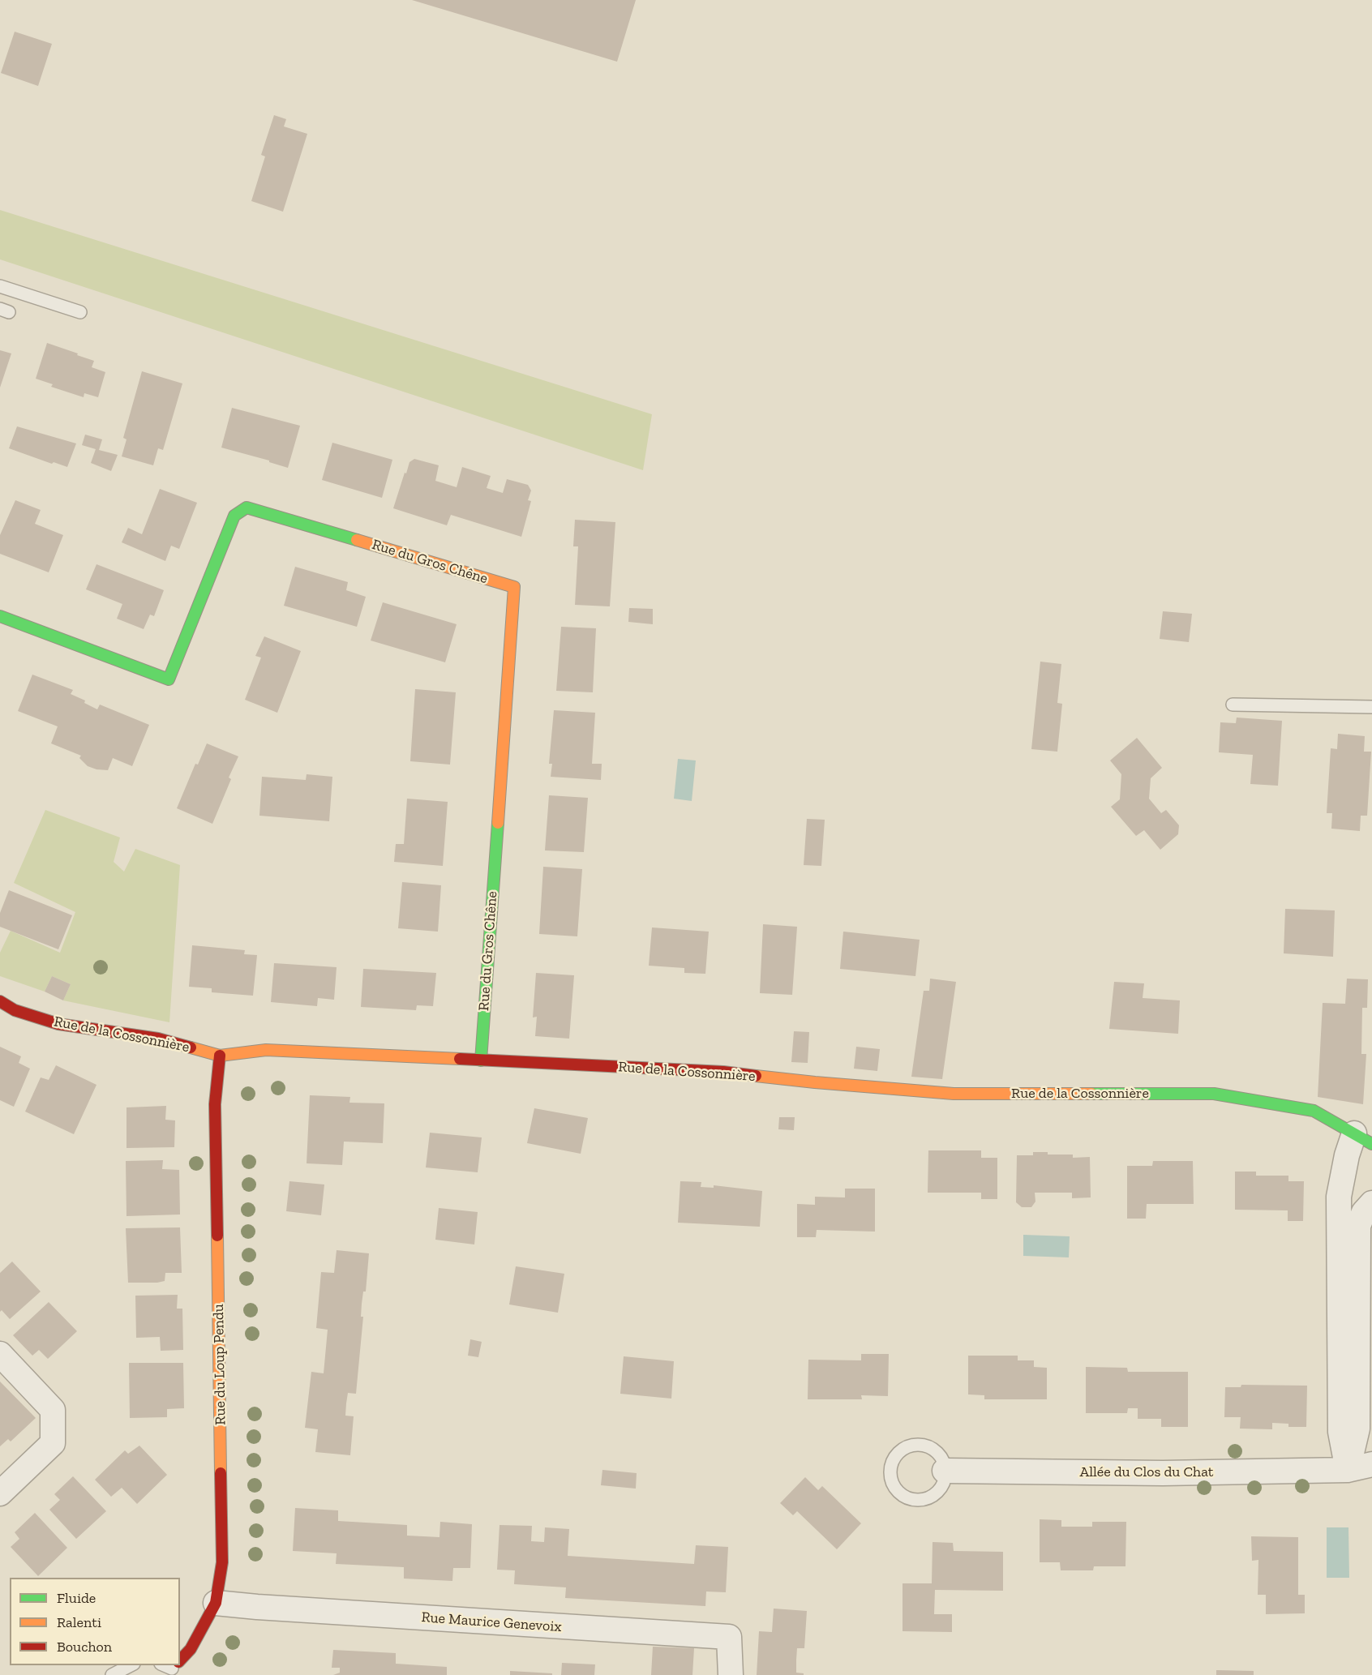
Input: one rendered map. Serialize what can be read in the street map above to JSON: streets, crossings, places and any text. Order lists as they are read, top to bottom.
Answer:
{
  "streets": {
    "street": [
      "Rue du Gros Chêne",
      "Rue de la Cossonnière",
      "Rue du Loup Pendu",
      "Allée du Clos du Chat",
      "Rue Maurice Genevoix"
    ]
  },
  "crossings": [
    ["Rue du Gros Chêne", "Rue de la Cossonnière"],
    ["Rue de la Cossonnière", "Rue du Loup Pendu"],
    ["Rue du Loup Pendu", "Rue Maurice Genevoix"]
  ],
  "legend": ["Fluide", "Ralenti", "Bouchon"]
}
